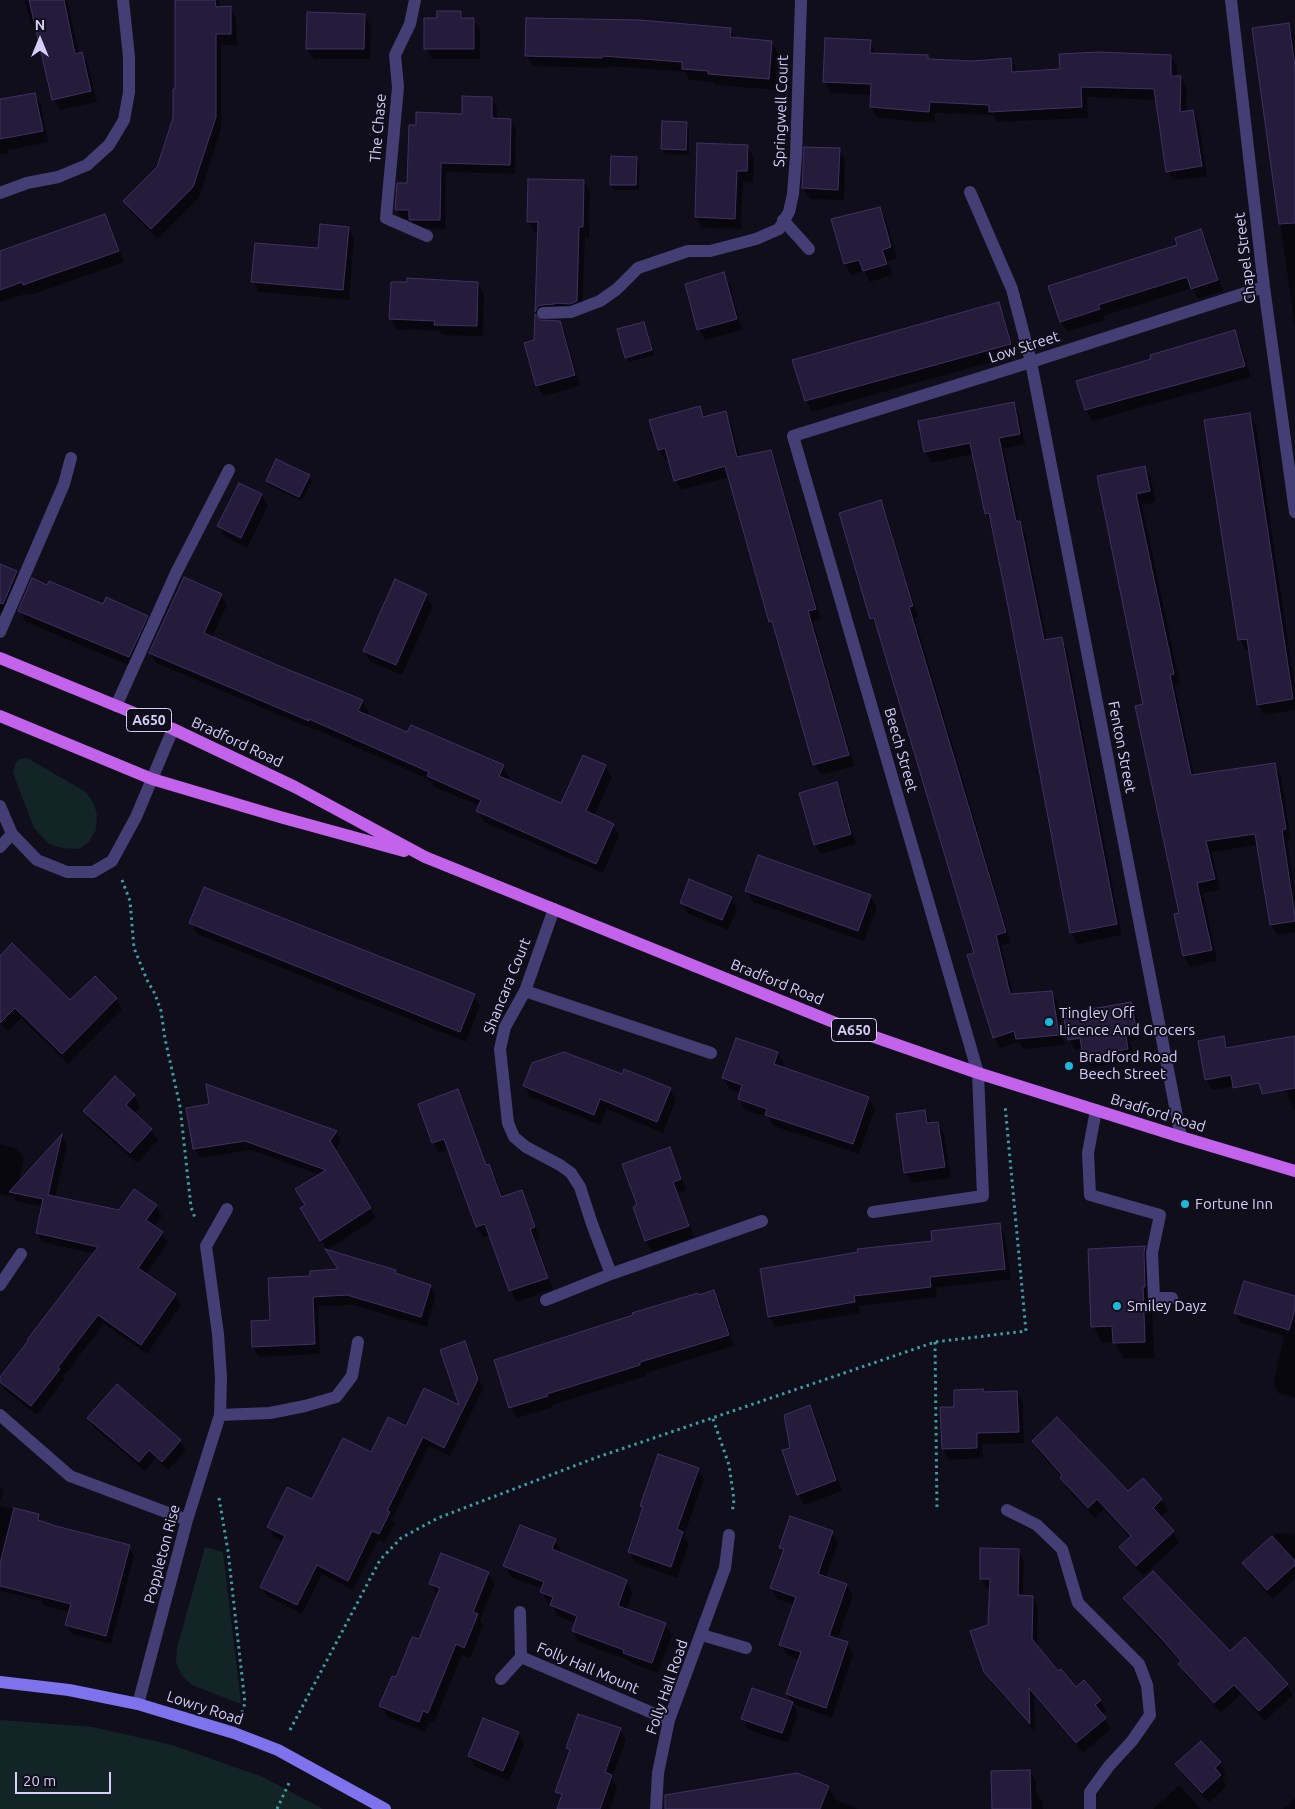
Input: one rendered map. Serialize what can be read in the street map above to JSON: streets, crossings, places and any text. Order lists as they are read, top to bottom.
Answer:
{
  "streets": {
    "main road": ["A650", "Bradford Road"],
    "street": [
      "Springwell Court",
      "The Chase",
      "Chapel Street",
      "Low Street",
      "Fenton Street",
      "Beech Street",
      "Shancara Court",
      "Poppleton Rise",
      "Folly Hall Mount",
      "Folly Hall Road",
      "Lowry Road"
    ]
  },
  "crossings": [
    ["Chapel Street", "Low Street"],
    ["Low Street", "Fenton Street"],
    ["Low Street", "Beech Street"],
    ["Bradford Road", "Fenton Street"],
    ["Bradford Road", "Beech Street"],
    ["Bradford Road", "Shancara Court"],
    ["Poppleton Rise", "Lowry Road"],
    ["Folly Hall Mount", "Folly Hall Road"]
  ],
  "places": [
    "Tingley Off Licence And Grocers",
    "Bradford Road Beech Street",
    "Fortune Inn",
    "Smiley Dayz"
  ],
  "scale_bar": "20 m",
  "north": "top"
}
